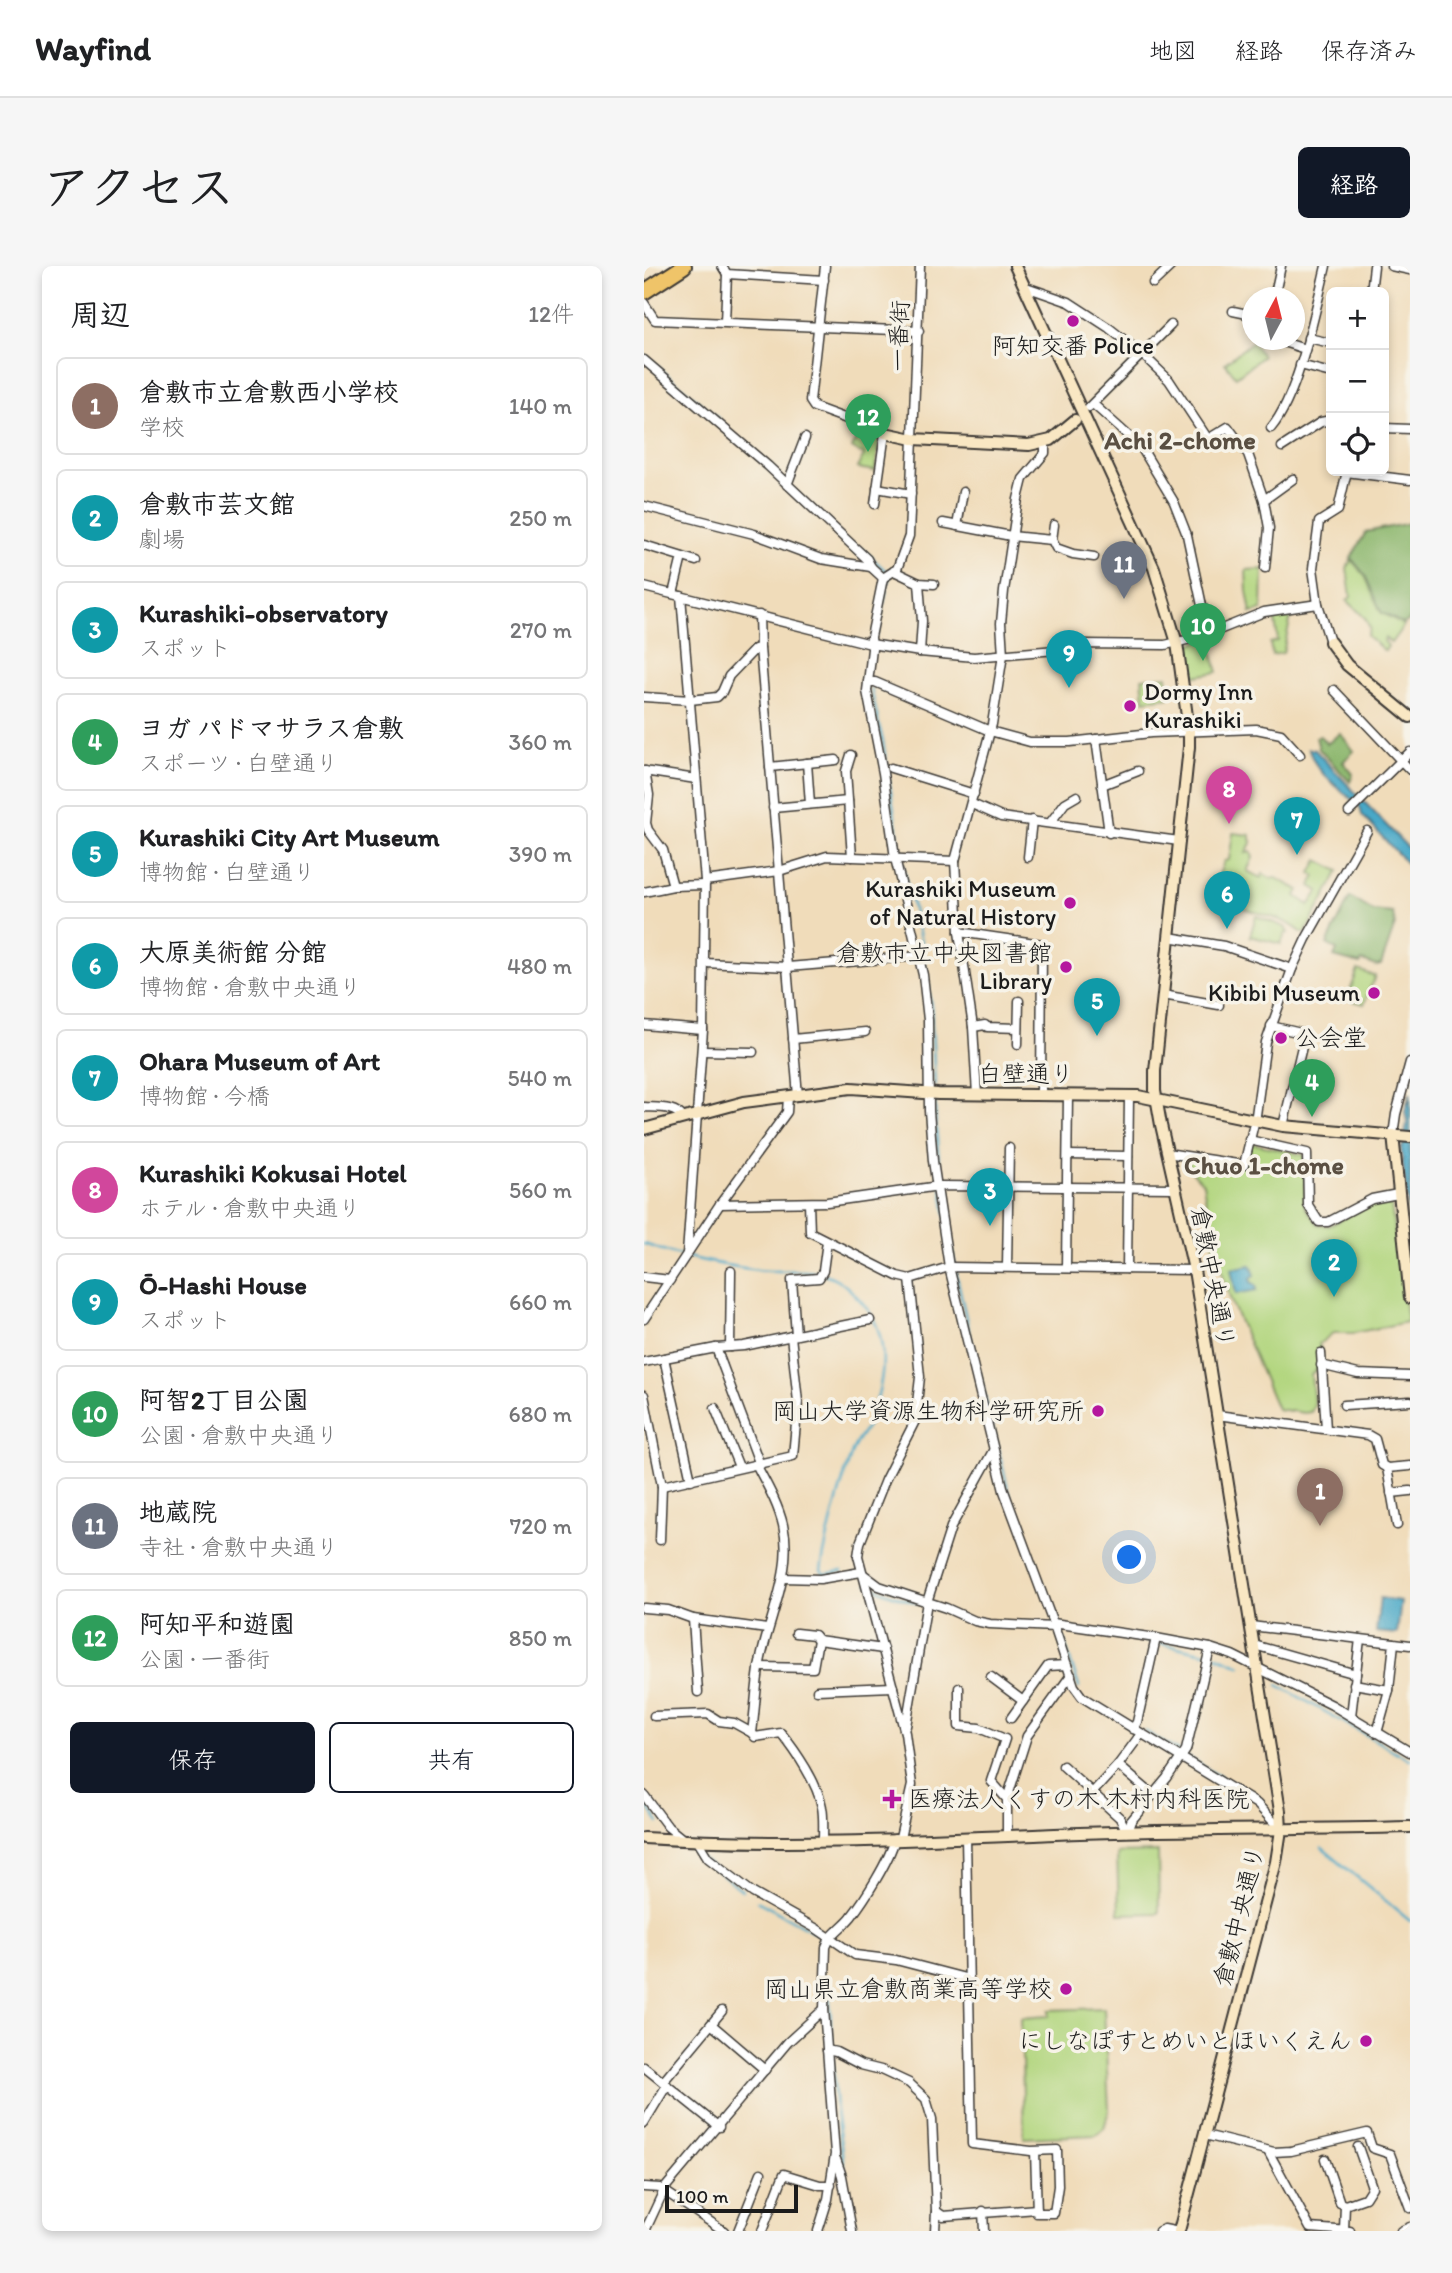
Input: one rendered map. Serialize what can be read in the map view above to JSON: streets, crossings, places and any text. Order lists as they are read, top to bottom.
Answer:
{
  "streets": {
    "street": ["一番街", "白壁通り", "倉敷中央通り"]
  },
  "crossings": [
    ["一番街", "白壁通り"],
    ["一番街", "倉敷中央通り"],
    ["白壁通り", "倉敷中央通り"]
  ],
  "districts": ["Achi 2-chome", "Chuo 1-chome"],
  "places": {
    "other": [
      "阿知交番 Police",
      "Dormy Inn Kurashiki",
      "Kurashiki Museum of Natural History",
      "倉敷市立中央図書館 Library",
      "Kibibi Museum",
      "公会堂",
      "岡山大学資源生物科学研究所",
      "岡山県立倉敷商業高等学校",
      "にしなぽすとめいとほいくえん"
    ],
    "health": ["医療法人くすの木 木村内科医院"]
  },
  "scale_bar": "100 m",
  "north": "top",
  "page": {
    "header": "Wayfind",
    "nav": ["地図", "経路", "保存済み"],
    "title": "アクセス",
    "buttons": [
      "経路",
      ["保存", "共有"]
    ],
    "heading": ["周辺", "12件"],
    "map_buttons": ["+", "−"],
    "list": [
      {
        "mark": "1",
        "name": "倉敷市立倉敷西小学校",
        "note": "学校",
        "value": "140 m"
      },
      {
        "mark": "2",
        "name": "倉敷市芸文館",
        "note": "劇場",
        "value": "250 m"
      },
      {
        "mark": "3",
        "name": "Kurashiki-observatory",
        "note": "スポット",
        "value": "270 m"
      },
      {
        "mark": "4",
        "name": "ヨガ パドマサラス倉敷",
        "note": "スポーツ · 白壁通り",
        "value": "360 m"
      },
      {
        "mark": "5",
        "name": "Kurashiki City Art Museum",
        "note": "博物館 · 白壁通り",
        "value": "390 m"
      },
      {
        "mark": "6",
        "name": "大原美術館 分館",
        "note": "博物館 · 倉敷中央通り",
        "value": "480 m"
      },
      {
        "mark": "7",
        "name": "Ohara Museum of Art",
        "note": "博物館 · 今橋",
        "value": "540 m"
      },
      {
        "mark": "8",
        "name": "Kurashiki Kokusai Hotel",
        "note": "ホテル · 倉敷中央通り",
        "value": "560 m"
      },
      {
        "mark": "9",
        "name": "Ō-Hashi House",
        "note": "スポット",
        "value": "660 m"
      },
      {
        "mark": "10",
        "name": "阿智2丁目公園",
        "note": "公園 · 倉敷中央通り",
        "value": "680 m"
      },
      {
        "mark": "11",
        "name": "地蔵院",
        "note": "寺社 · 倉敷中央通り",
        "value": "720 m"
      },
      {
        "mark": "12",
        "name": "阿知平和遊園",
        "note": "公園 · 一番街",
        "value": "850 m"
      }
    ],
    "pins": [
      "12",
      "11",
      "10",
      "9",
      "8",
      "7",
      "6",
      "5",
      "4",
      "3",
      "2",
      "1"
    ],
    "scale": "100 m"
  }
}
